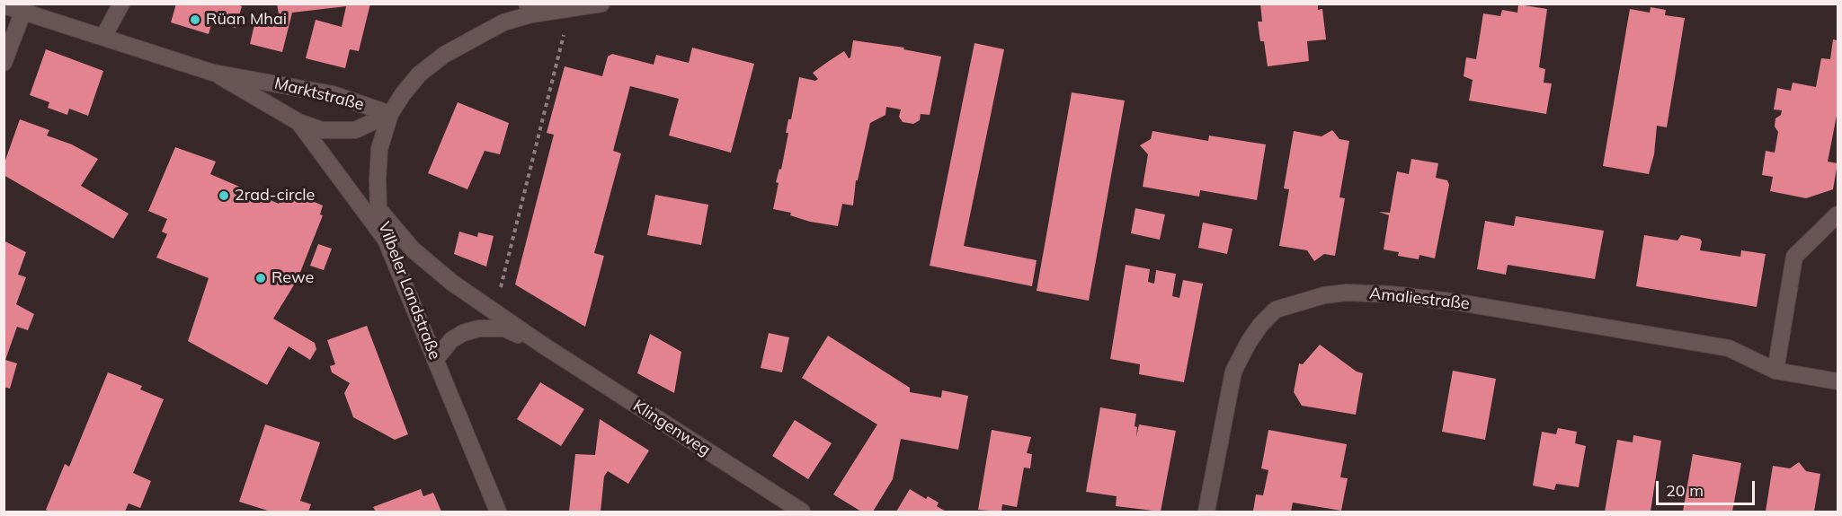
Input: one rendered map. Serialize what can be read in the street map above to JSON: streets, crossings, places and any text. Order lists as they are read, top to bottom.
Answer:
{
  "streets": {
    "street": [
      "Marktstraße",
      "Vilbeler Landstraße",
      "Amaliestraße",
      "Klingenweg"
    ]
  },
  "crossings": [
    ["Marktstraße", "Vilbeler Landstraße"],
    ["Vilbeler Landstraße", "Klingenweg"]
  ],
  "places": ["Rüan Mhai", "2rad-circle", "Rewe"],
  "scale_bar": "20 m"
}
